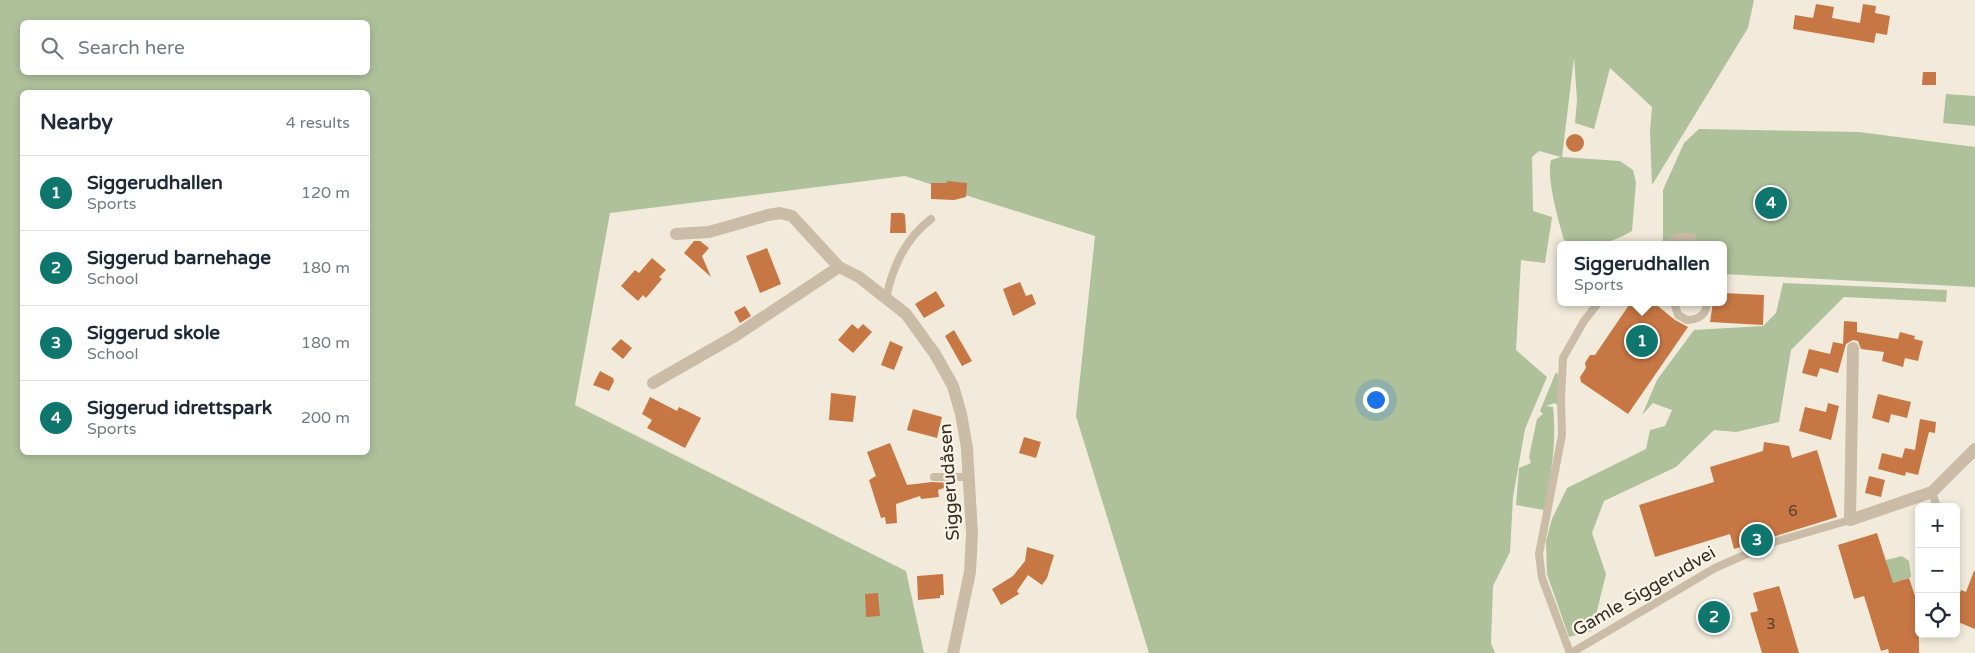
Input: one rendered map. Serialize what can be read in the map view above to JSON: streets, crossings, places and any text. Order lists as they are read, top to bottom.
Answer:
{
  "streets": {
    "street": ["Siggerudåsen", "Gamle Siggerudvei"]
  },
  "house_numbers": ["6", "3"],
  "page": {
    "search": "Search here",
    "heading": ["Nearby", "4 results"],
    "list": [
      {
        "mark": "1",
        "name": "Siggerudhallen",
        "note": "Sports",
        "value": "120 m"
      },
      {
        "mark": "2",
        "name": "Siggerud barnehage",
        "note": "School",
        "value": "180 m"
      },
      {
        "mark": "3",
        "name": "Siggerud skole",
        "note": "School",
        "value": "180 m"
      },
      {
        "mark": "4",
        "name": "Siggerud idrettspark",
        "note": "Sports",
        "value": "200 m"
      }
    ],
    "pins": [
      "4",
      "1",
      "3",
      "2"
    ],
    "popup": ["Siggerudhallen", "Sports"],
    "map_buttons": ["+", "−"]
  }
}
